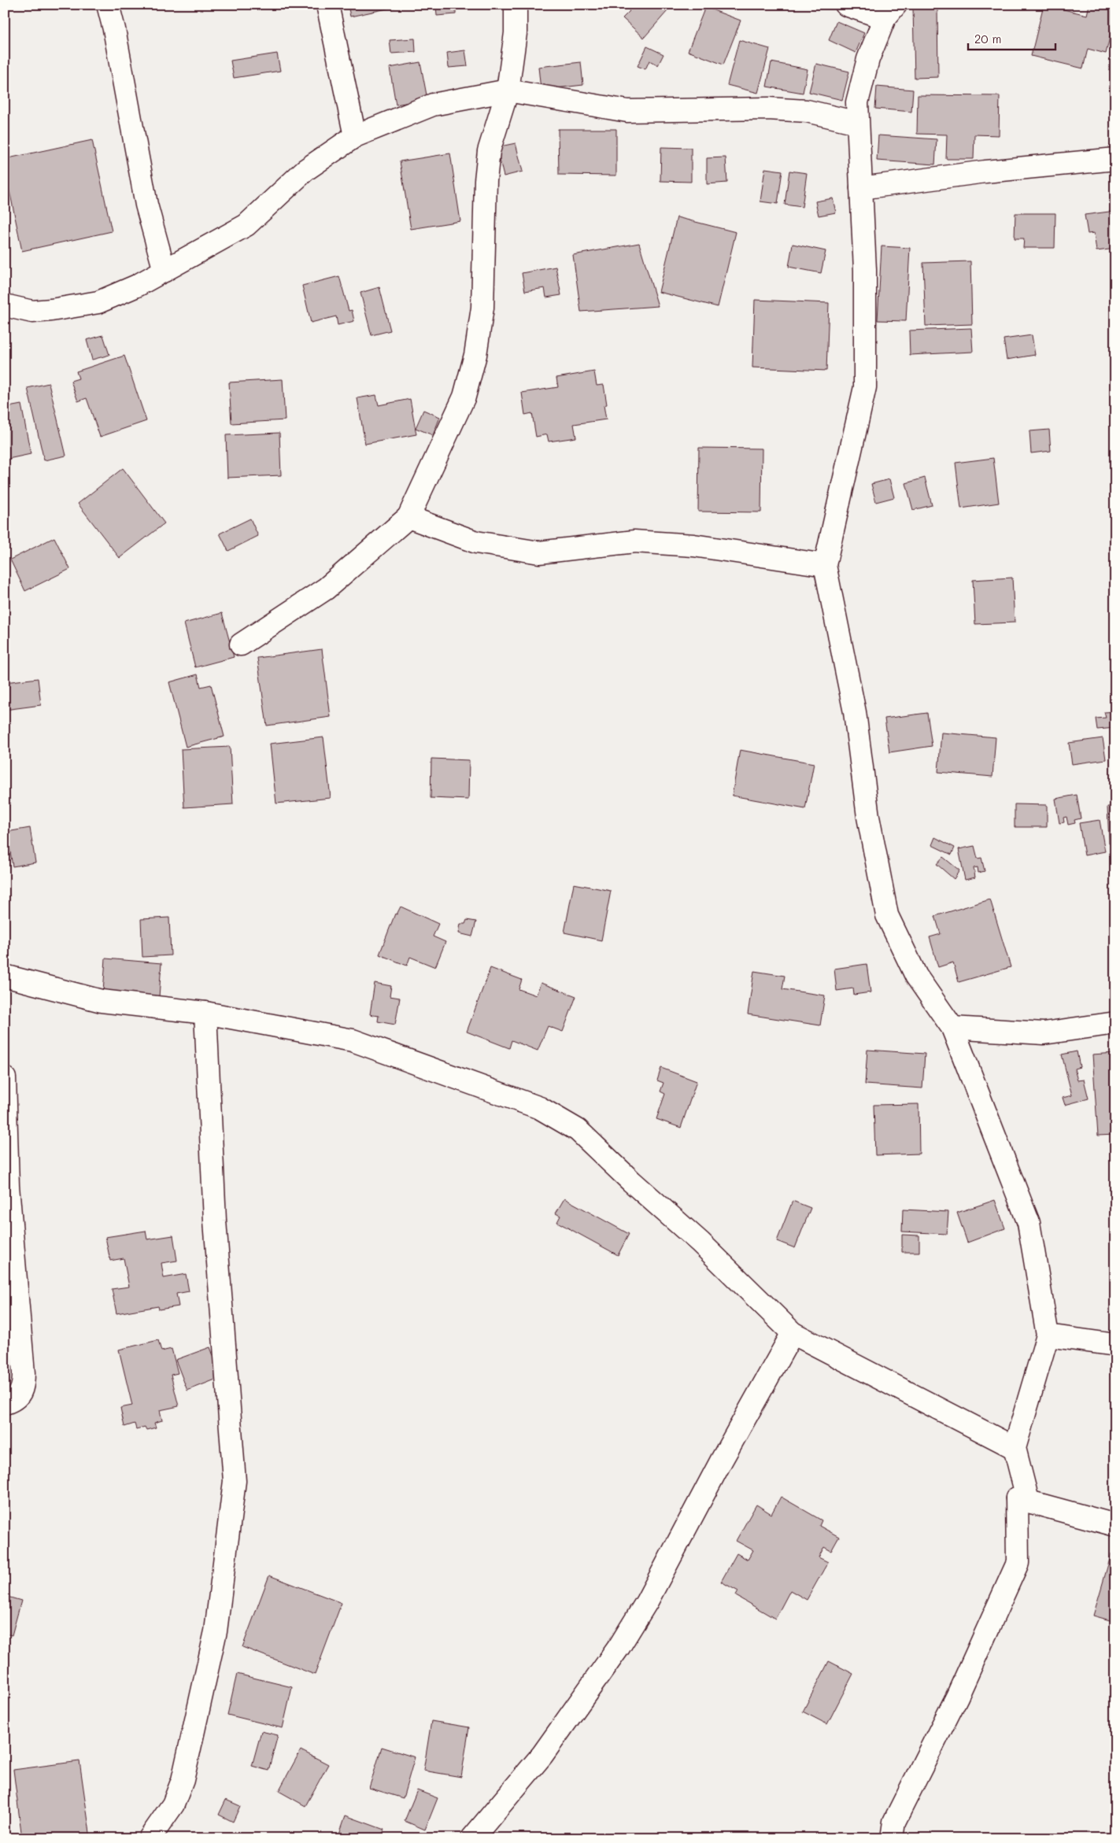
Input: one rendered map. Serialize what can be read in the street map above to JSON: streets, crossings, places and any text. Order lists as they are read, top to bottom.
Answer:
{
  "scale_bar": "20 m"
}
